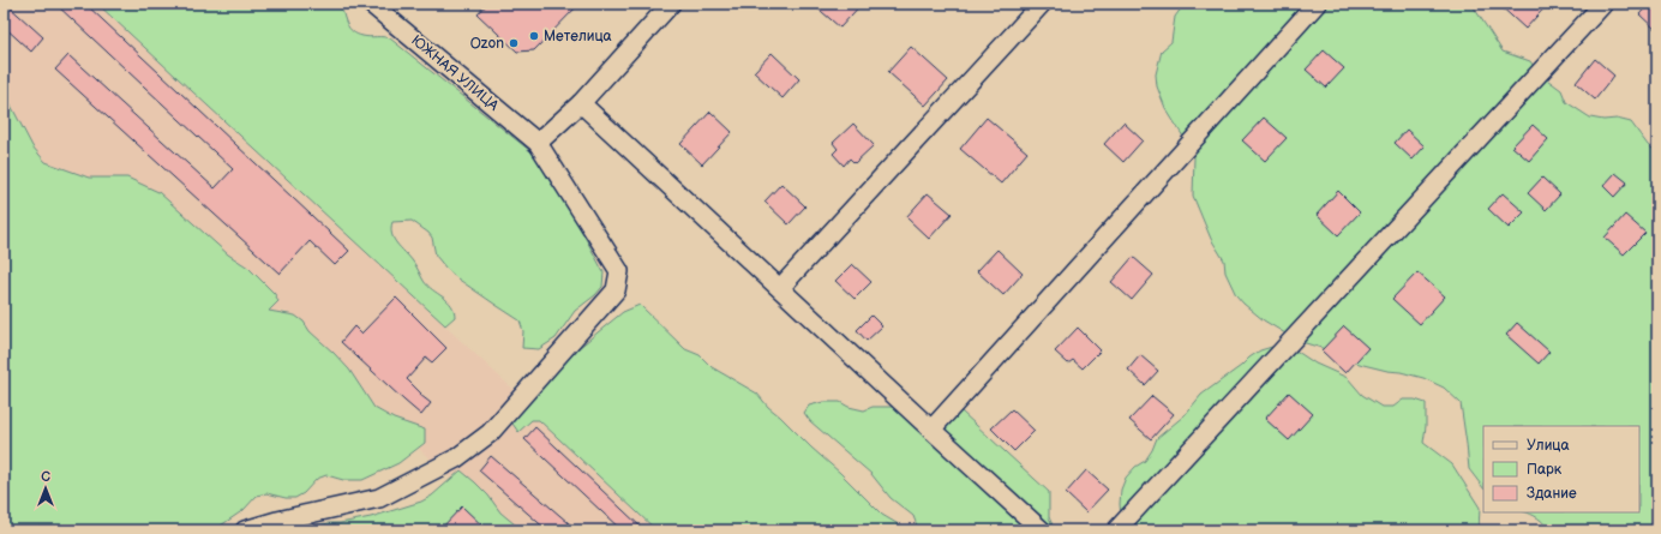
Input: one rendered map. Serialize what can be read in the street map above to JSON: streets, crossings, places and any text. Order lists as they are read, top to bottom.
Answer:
{
  "streets": {
    "street": ["ЮЖНАЯ УЛИЦА"]
  },
  "places": ["Метелица", "Ozon"],
  "legend": ["Улица", "Парк", "Здание"],
  "north": "top"
}
